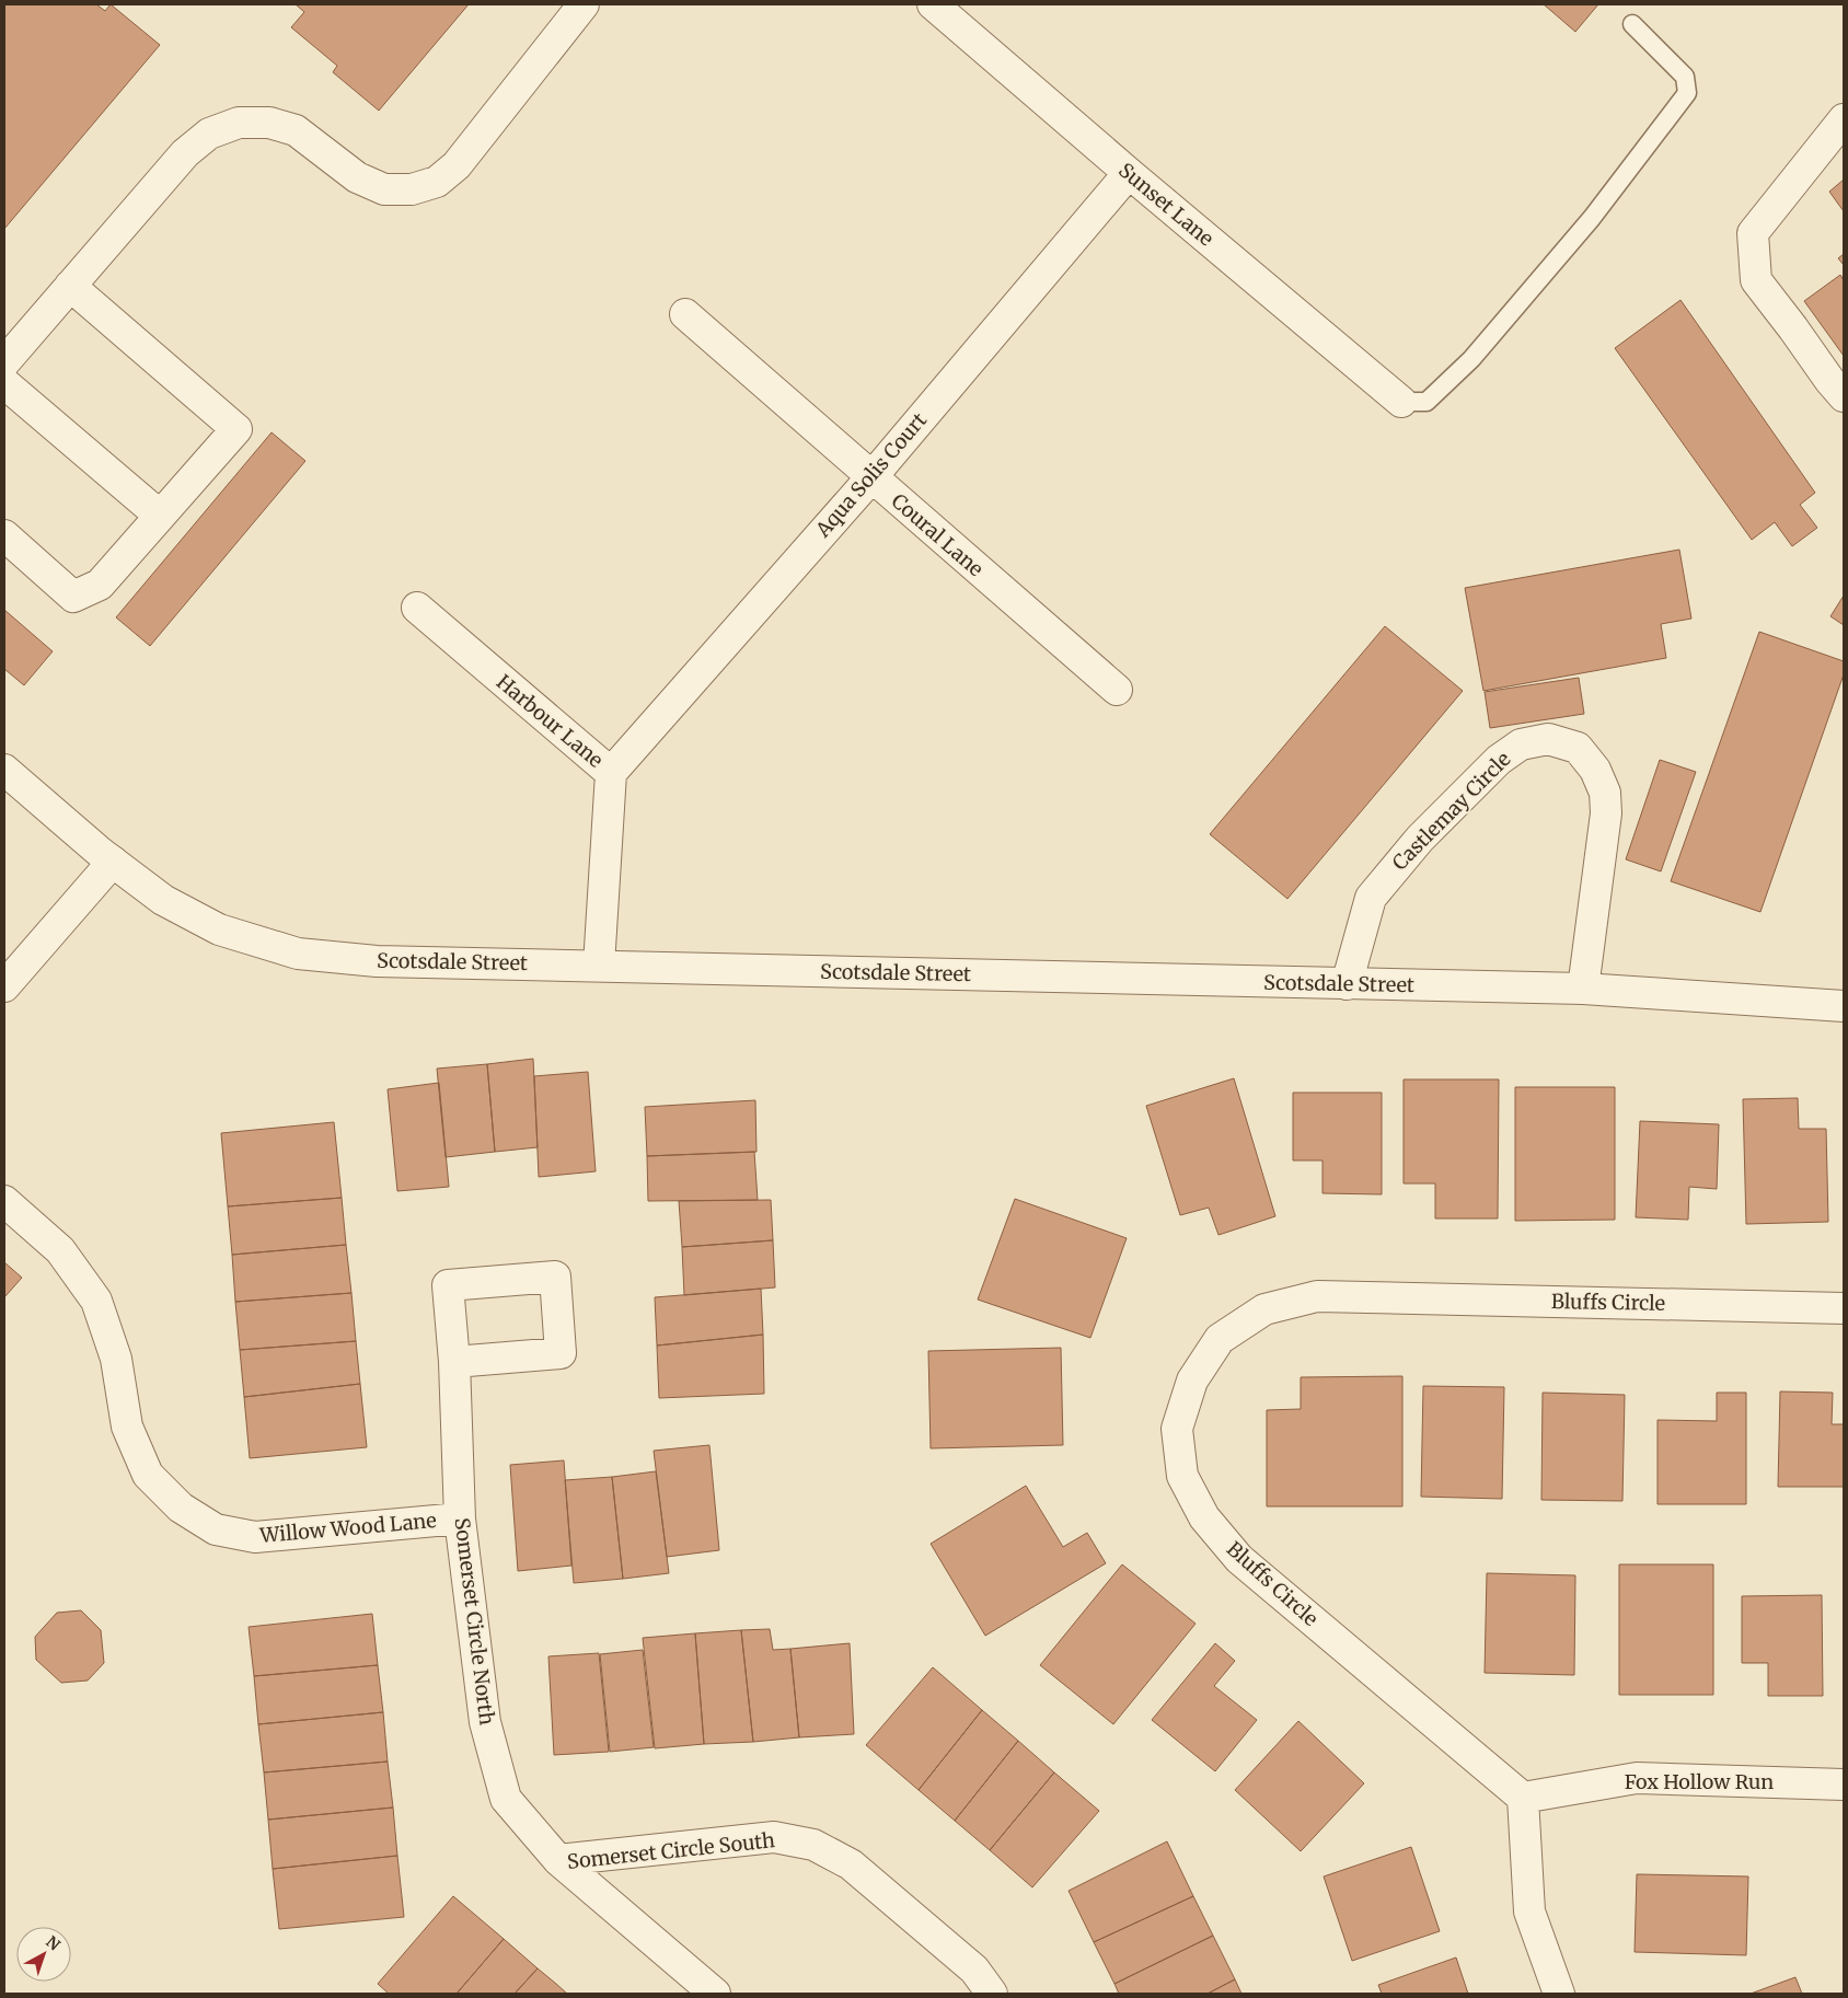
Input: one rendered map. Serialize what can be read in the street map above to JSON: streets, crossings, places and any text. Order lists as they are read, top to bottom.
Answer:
{
  "streets": {
    "street": [
      "Sunset Lane",
      "Aqua Solis Court",
      "Coural Lane",
      "Harbour Lane",
      "Castlemay Circle",
      "Scotsdale Street",
      "Bluffs Circle",
      "Willow Wood Lane",
      "Somerset Circle North",
      "Fox Hollow Run",
      "Somerset Circle South"
    ]
  },
  "crossings": [
    ["Sunset Lane", "Aqua Solis Court"],
    ["Aqua Solis Court", "Coural Lane"],
    ["Aqua Solis Court", "Harbour Lane"],
    ["Harbour Lane", "Scotsdale Street"],
    ["Castlemay Circle", "Scotsdale Street"],
    ["Bluffs Circle", "Fox Hollow Run"],
    ["Willow Wood Lane", "Somerset Circle North"],
    ["Somerset Circle North", "Somerset Circle South"]
  ],
  "north": "top right"
}
